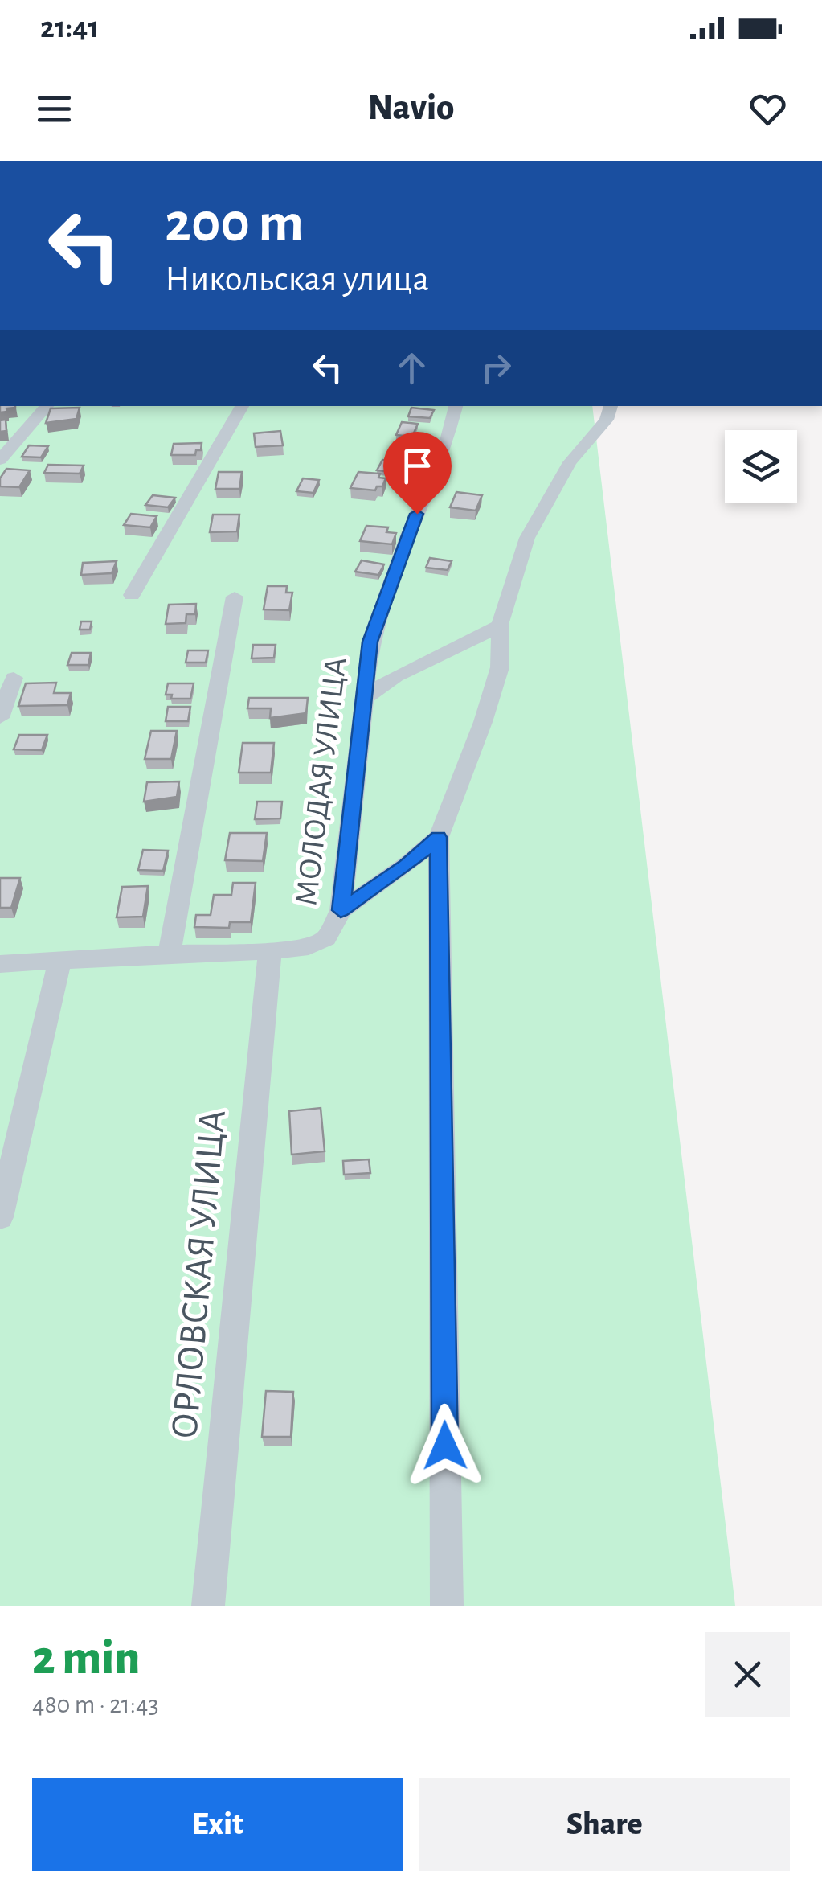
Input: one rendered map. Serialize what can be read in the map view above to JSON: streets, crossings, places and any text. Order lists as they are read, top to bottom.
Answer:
{
  "streets": {
    "street": ["МОЛОДАЯ УЛИЦА", "ОРЛОВСКАЯ УЛИЦА"]
  },
  "crossings": [
    ["МОЛОДАЯ УЛИЦА", "ОРЛОВСКАЯ УЛИЦА"]
  ],
  "page": {
    "status": "21:41",
    "header": "Navio",
    "turn": ["200 m", "Никольская улица"],
    "heading": ["2 min", "480 m · 21:43"],
    "buttons": ["Exit", "Share"]
  }
}
